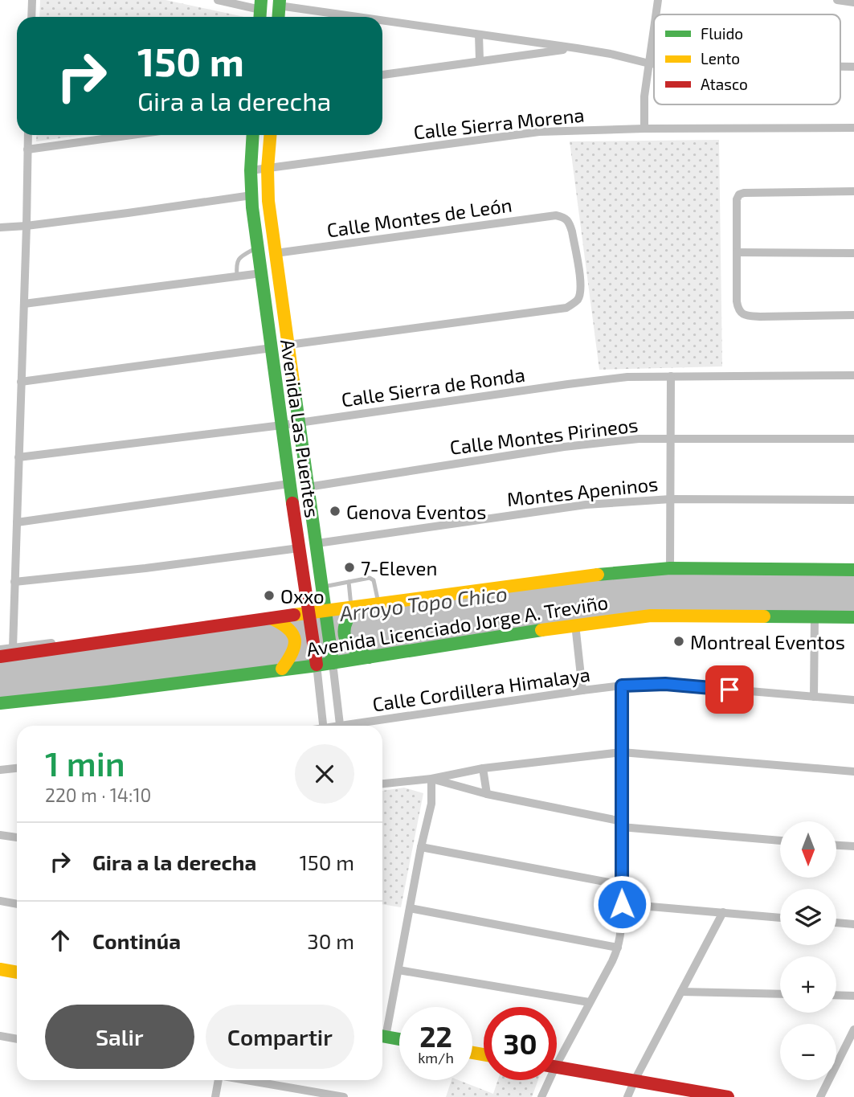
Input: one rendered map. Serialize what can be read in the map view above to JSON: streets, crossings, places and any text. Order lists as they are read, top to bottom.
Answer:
{
  "streets": {
    "main road": ["Avenida Las Puentes", "Avenida Licenciado Jorge A. Treviño"],
    "street": [
      "Calle Sierra Morena",
      "Calle Montes de León",
      "Calle Sierra de Ronda",
      "Calle Montes Pirineos",
      "Montes Apeninos",
      "Calle Cordillera Himalaya"
    ]
  },
  "crossings": [
    ["Calle Sierra Morena", "Avenida Las Puentes"],
    ["Calle Montes de León", "Avenida Las Puentes"],
    ["Calle Sierra de Ronda", "Avenida Las Puentes"],
    ["Avenida Las Puentes", "Calle Montes Pirineos"],
    ["Avenida Las Puentes", "Montes Apeninos"],
    ["Avenida Las Puentes", "Avenida Licenciado Jorge A. Treviño"]
  ],
  "water": ["Arroyo Topo Chico"],
  "places": [
    "Genova Eventos",
    "7-Eleven",
    "Oxxo",
    "Montreal Eventos"
  ],
  "legend": ["Fluido", "Lento", "Atasco"],
  "north": "bottom",
  "page": {
    "turn": ["150 m", "Gira a la derecha"],
    "heading": ["1 min", "220 m · 14:10"],
    "map_buttons": ["+", "−"],
    "list": [
      {
        "name": "Gira a la derecha",
        "value": "150 m"
      },
      {
        "name": "Continúa",
        "value": "30 m"
      }
    ],
    "buttons": ["Salir", "Compartir"],
    "speed": "22 km/h",
    "limit": "30"
  }
}
